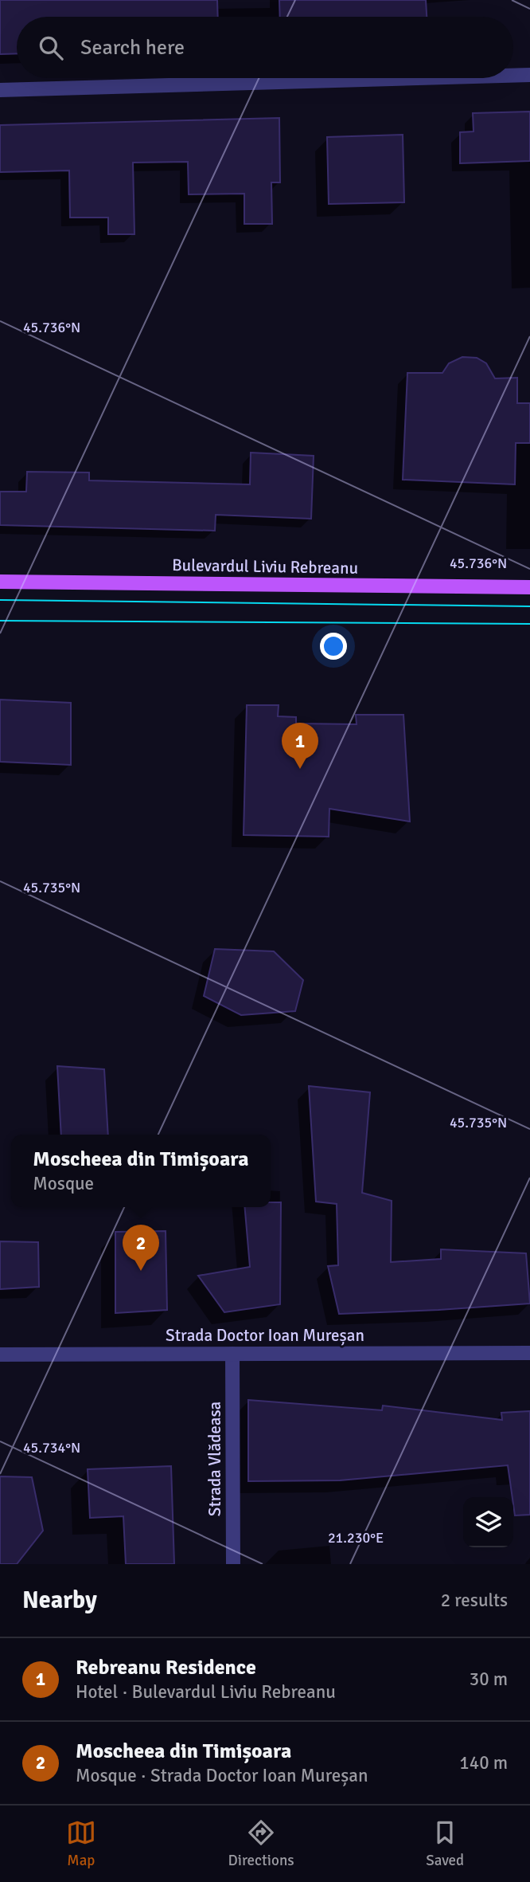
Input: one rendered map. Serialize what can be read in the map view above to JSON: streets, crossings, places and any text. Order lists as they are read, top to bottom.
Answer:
{
  "streets": {
    "main road": ["Bulevardul Liviu Rebreanu"],
    "street": ["Strada Doctor Ioan Mureșan", "Strada Vlădeasa"]
  },
  "crossings": [
    ["Strada Doctor Ioan Mureșan", "Strada Vlădeasa"]
  ],
  "page": {
    "search": "Search here",
    "pins": ["1", "2"],
    "popup": ["Moscheea din Timișoara", "Mosque"],
    "heading": ["Nearby", "2 results"],
    "list": [
      {
        "mark": "1",
        "name": "Rebreanu Residence",
        "note": "Hotel · Bulevardul Liviu Rebreanu",
        "value": "30 m"
      },
      {
        "mark": "2",
        "name": "Moscheea din Timișoara",
        "note": "Mosque · Strada Doctor Ioan Mureșan",
        "value": "140 m"
      }
    ],
    "nav": ["Map", "Directions", "Saved"]
  },
  "coordinates": [
    "45.736°N",
    "45.735°N",
    "45.734°N",
    "21.230°E"
  ]
}
